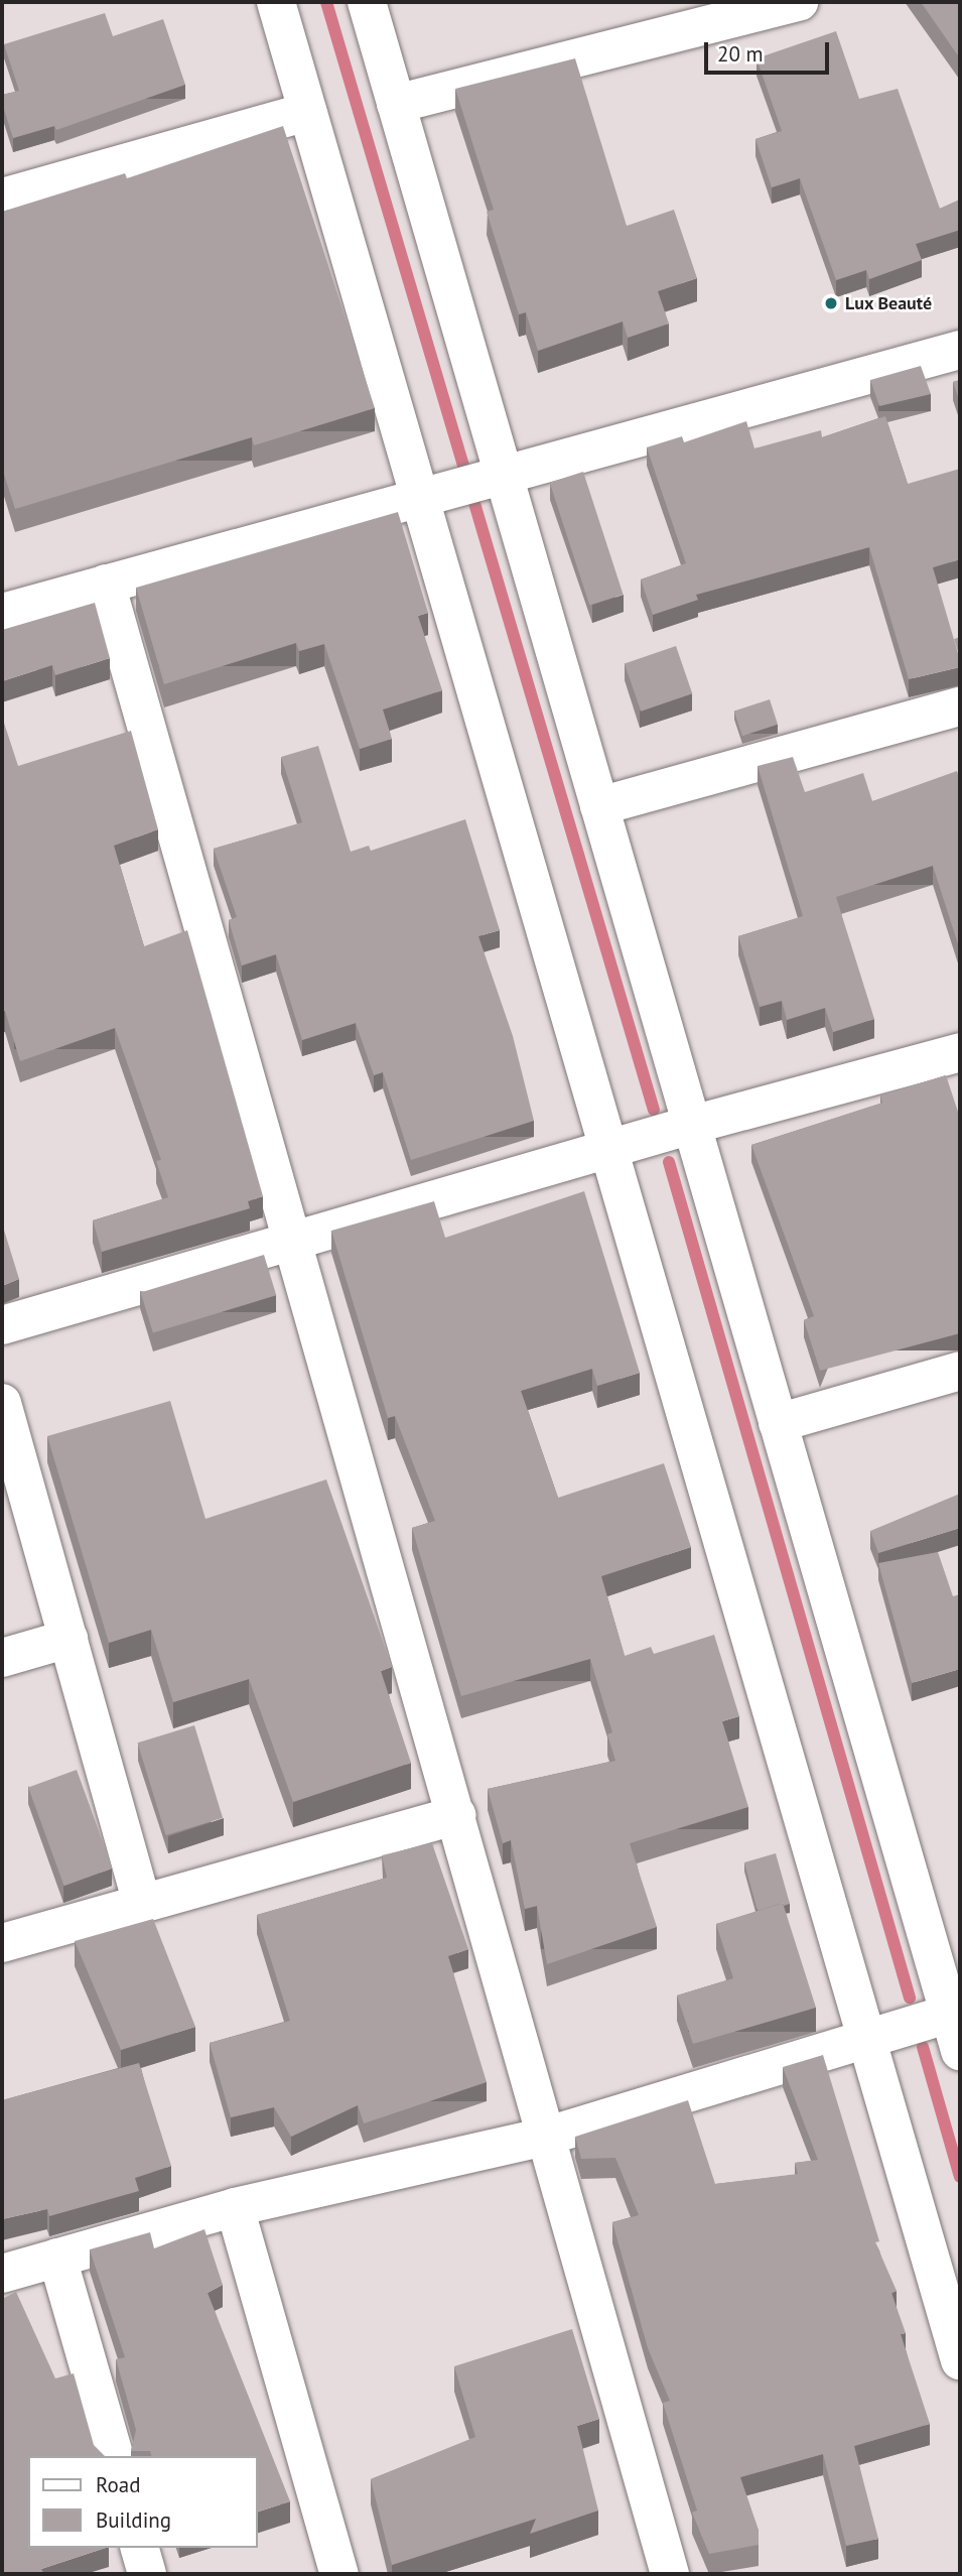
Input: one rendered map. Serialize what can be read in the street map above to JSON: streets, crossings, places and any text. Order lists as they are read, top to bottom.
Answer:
{
  "places": ["Lux Beauté"],
  "legend": ["Road", "Building"],
  "scale_bar": "20 m"
}
